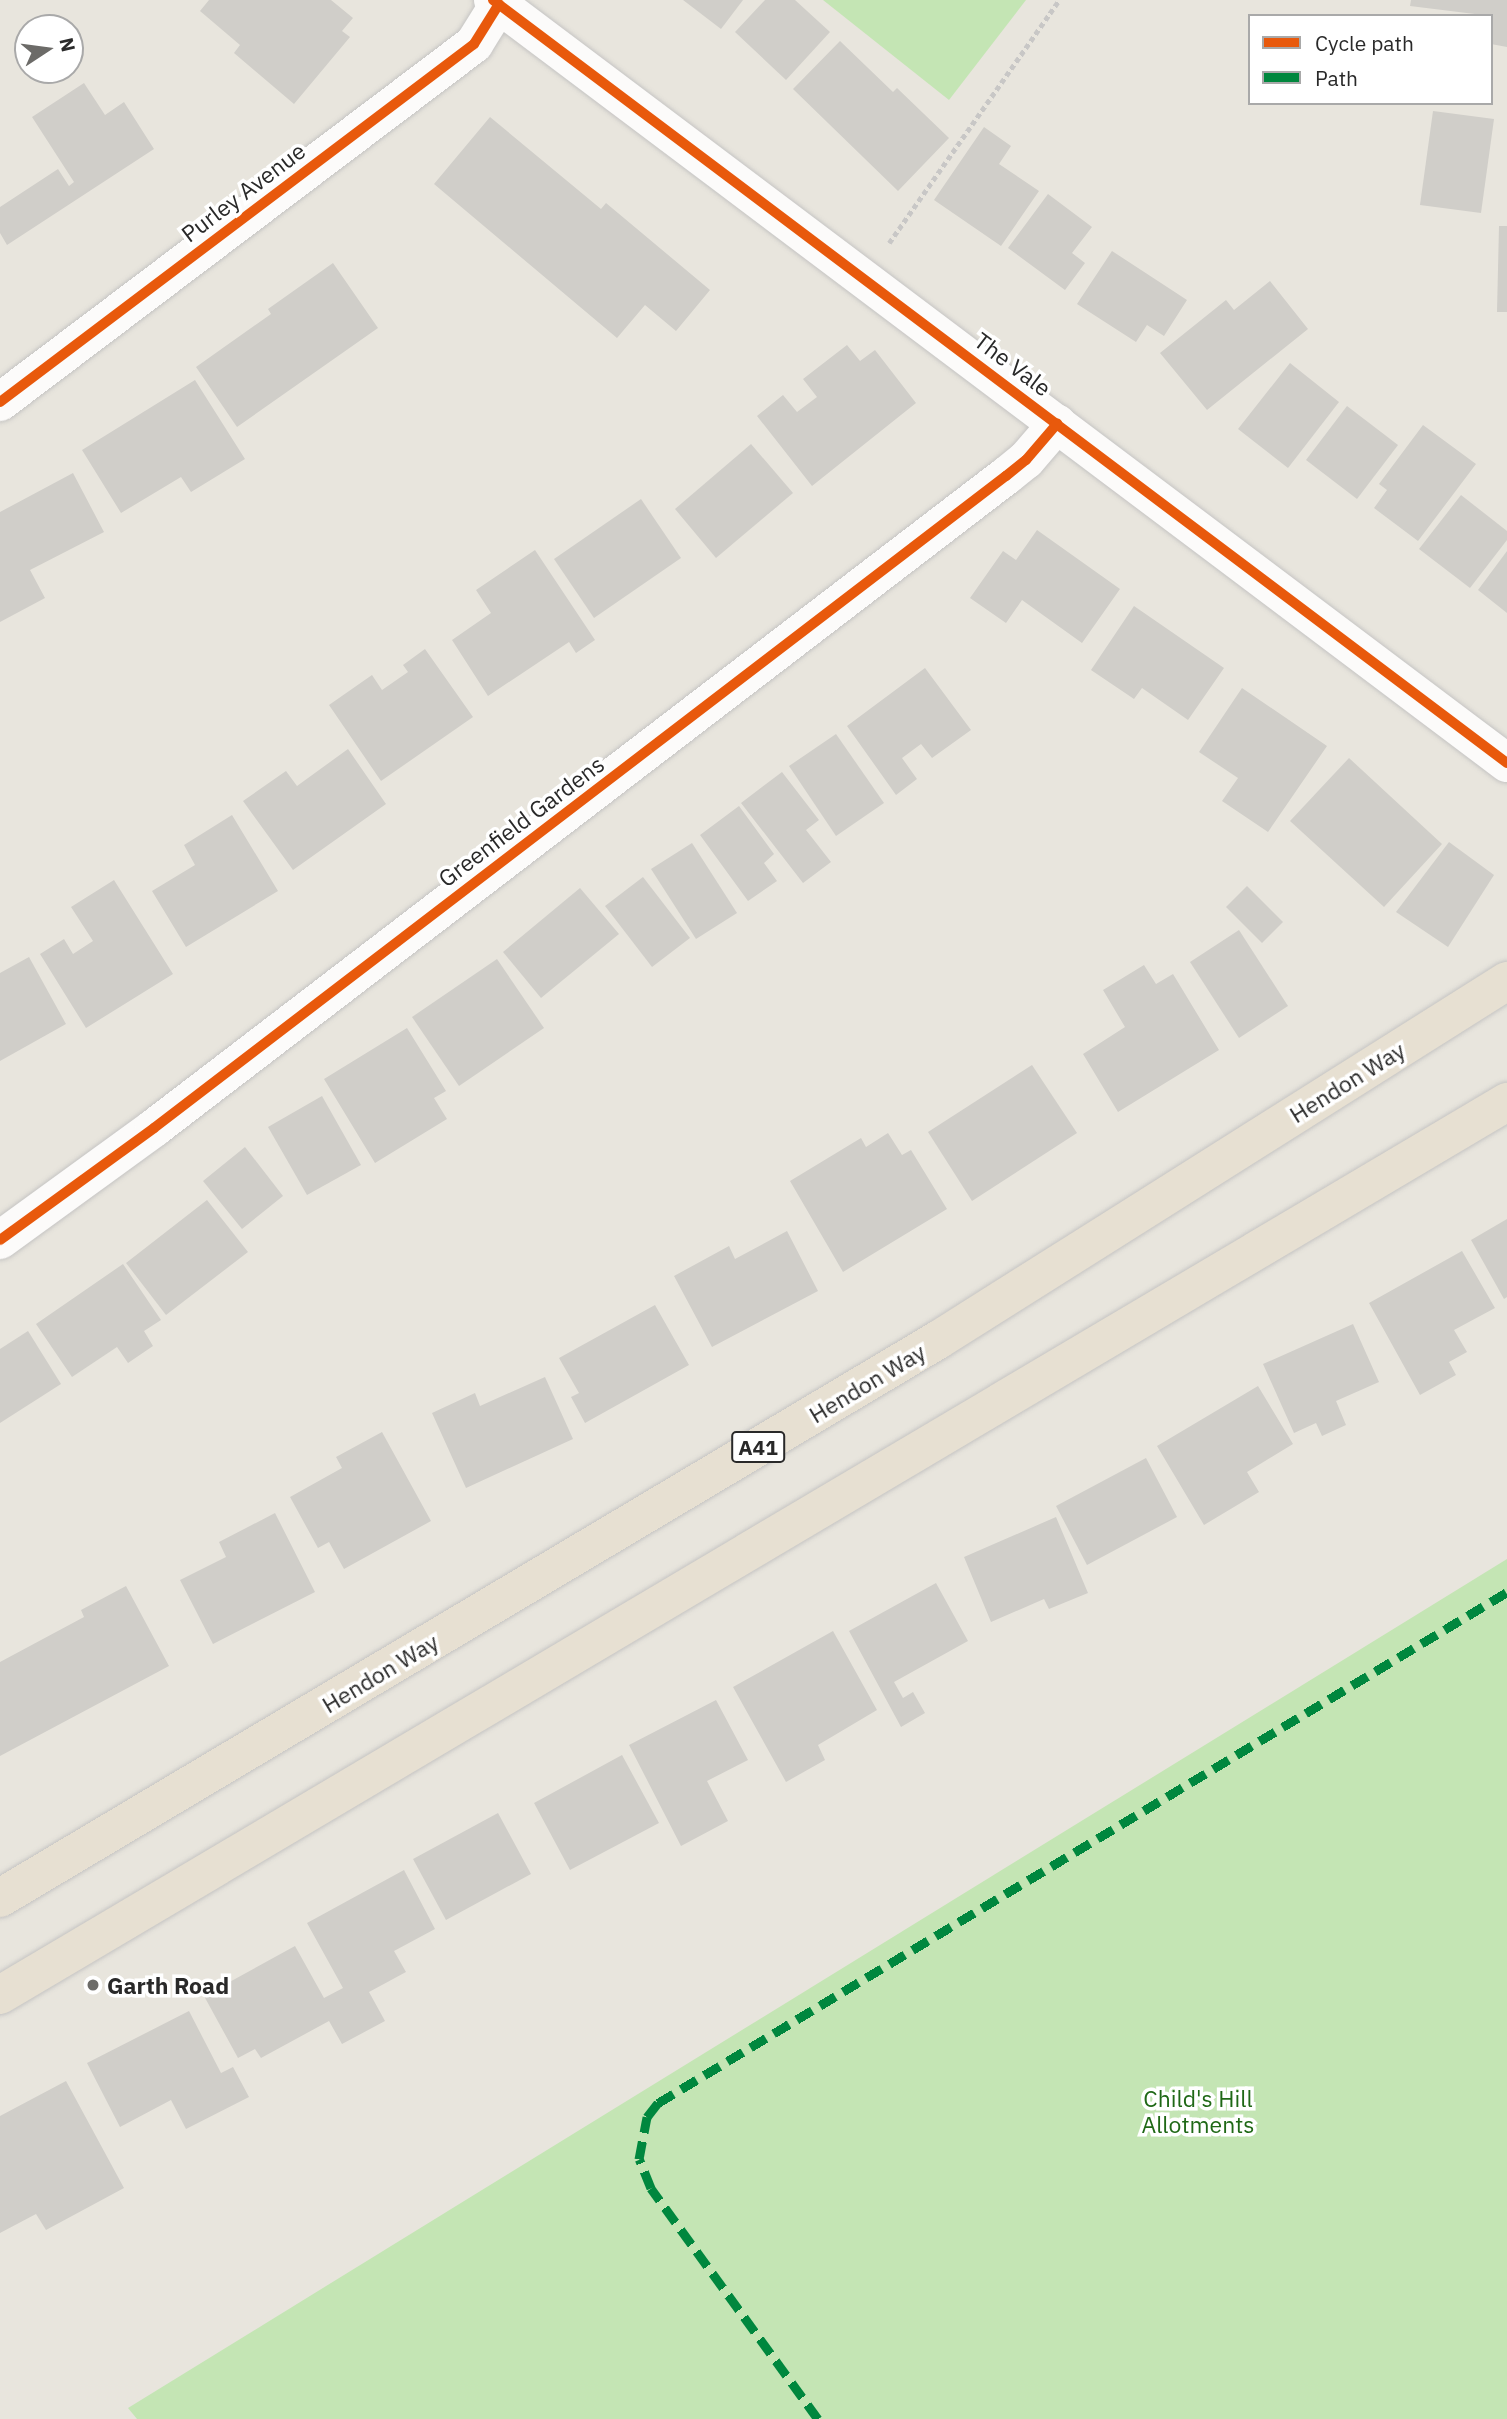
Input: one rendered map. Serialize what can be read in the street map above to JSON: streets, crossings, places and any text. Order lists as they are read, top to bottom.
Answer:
{
  "streets": {
    "highway": ["Hendon Way", "A41"],
    "street": ["Purley Avenue", "The Vale", "Greenfield Gardens"]
  },
  "crossings": [
    ["Purley Avenue", "The Vale"],
    ["The Vale", "Greenfield Gardens"]
  ],
  "parks": ["Child's Hill Allotments"],
  "places": ["Garth Road"],
  "legend": ["Cycle path", "Path"],
  "north": "right"
}
